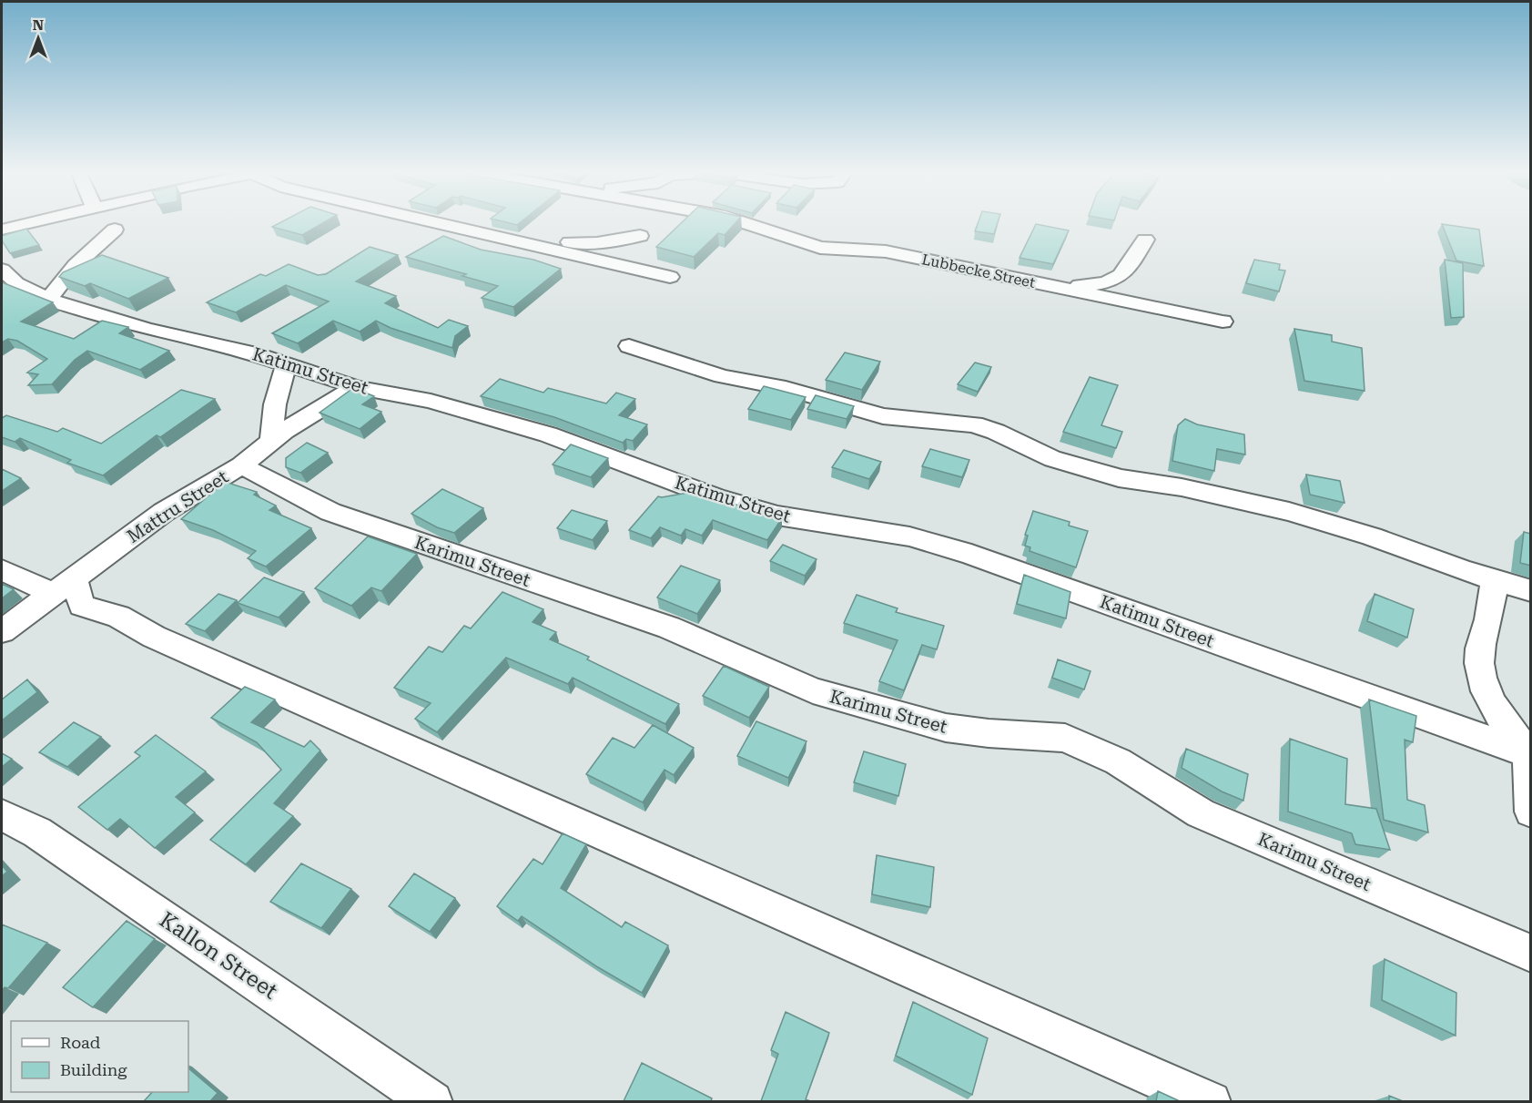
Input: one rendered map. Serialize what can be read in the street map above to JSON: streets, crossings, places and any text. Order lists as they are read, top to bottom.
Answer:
{
  "streets": {
    "street": [
      "Lubbecke Street",
      "Katimu Street",
      "Mattru Street",
      "Karimu Street",
      "Kallon Street"
    ]
  },
  "crossings": [
    ["Katimu Street", "Mattru Street"],
    ["Mattru Street", "Karimu Street"]
  ],
  "legend": ["Road", "Building"],
  "north": "top"
}
